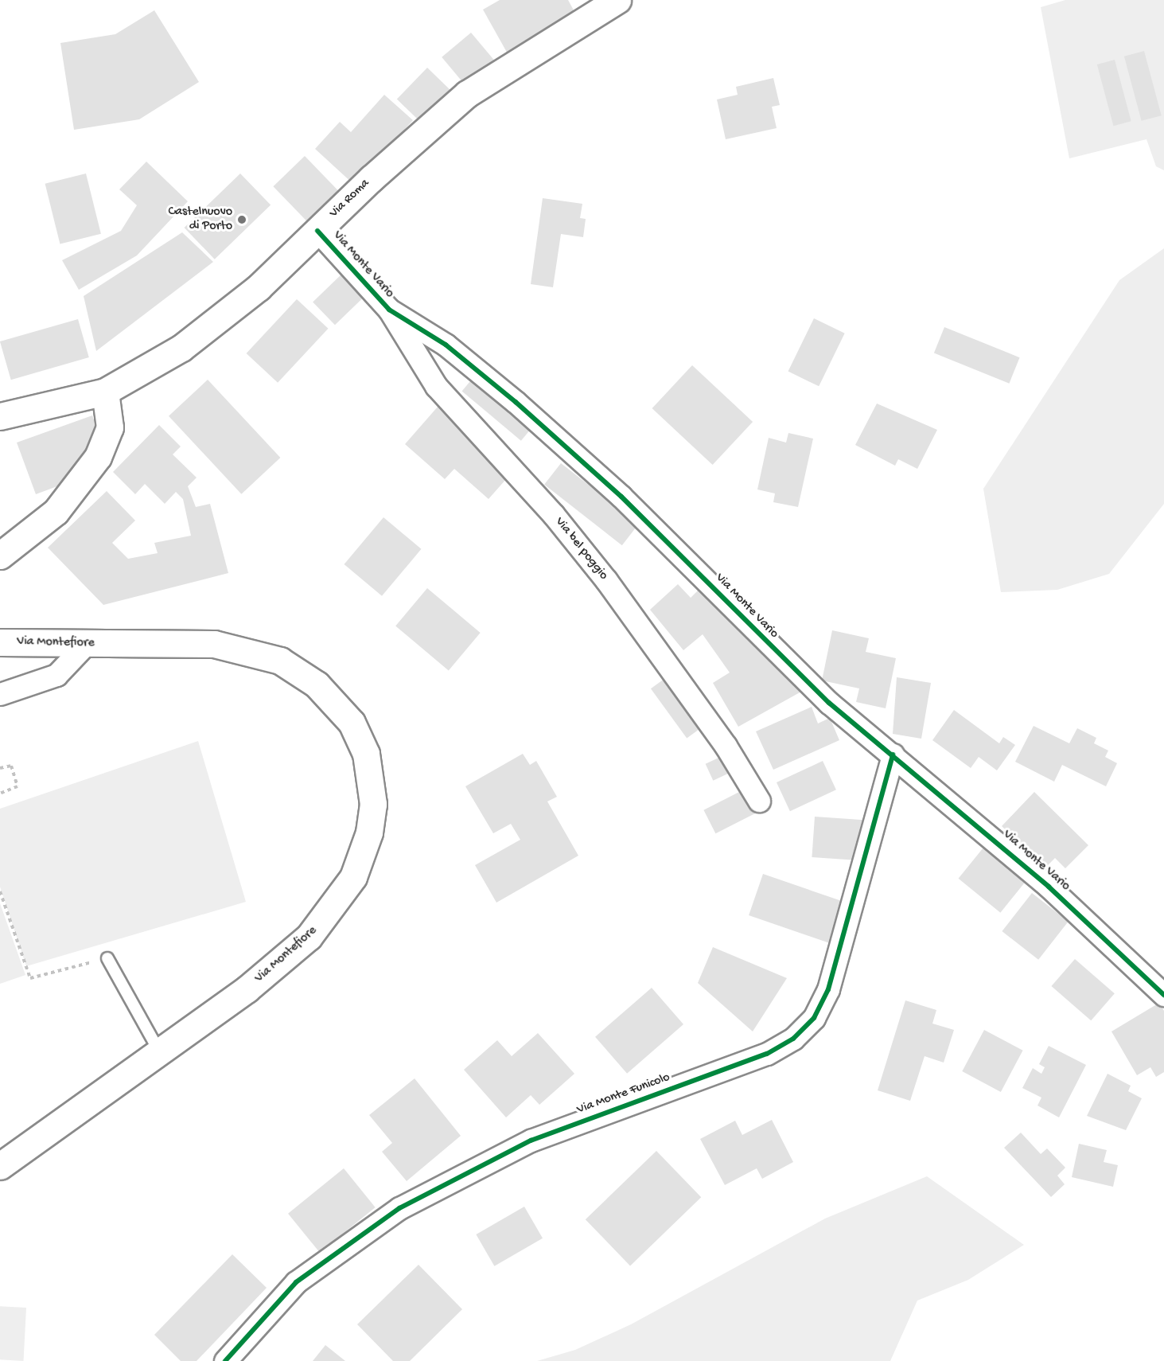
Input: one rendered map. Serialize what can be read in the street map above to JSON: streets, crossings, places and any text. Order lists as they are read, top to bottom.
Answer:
{
  "streets": {
    "main road": ["Via Roma", "Via Montefiore"],
    "street": ["Via Monte Vario", "Via bel poggio", "Via Monte Funicolo"]
  },
  "crossings": [
    ["Via Roma", "Via Monte Vario"],
    ["Via Monte Vario", "Via bel poggio"],
    ["Via Monte Vario", "Via Monte Funicolo"]
  ],
  "places": ["Castelnuovo di Porto"]
}
